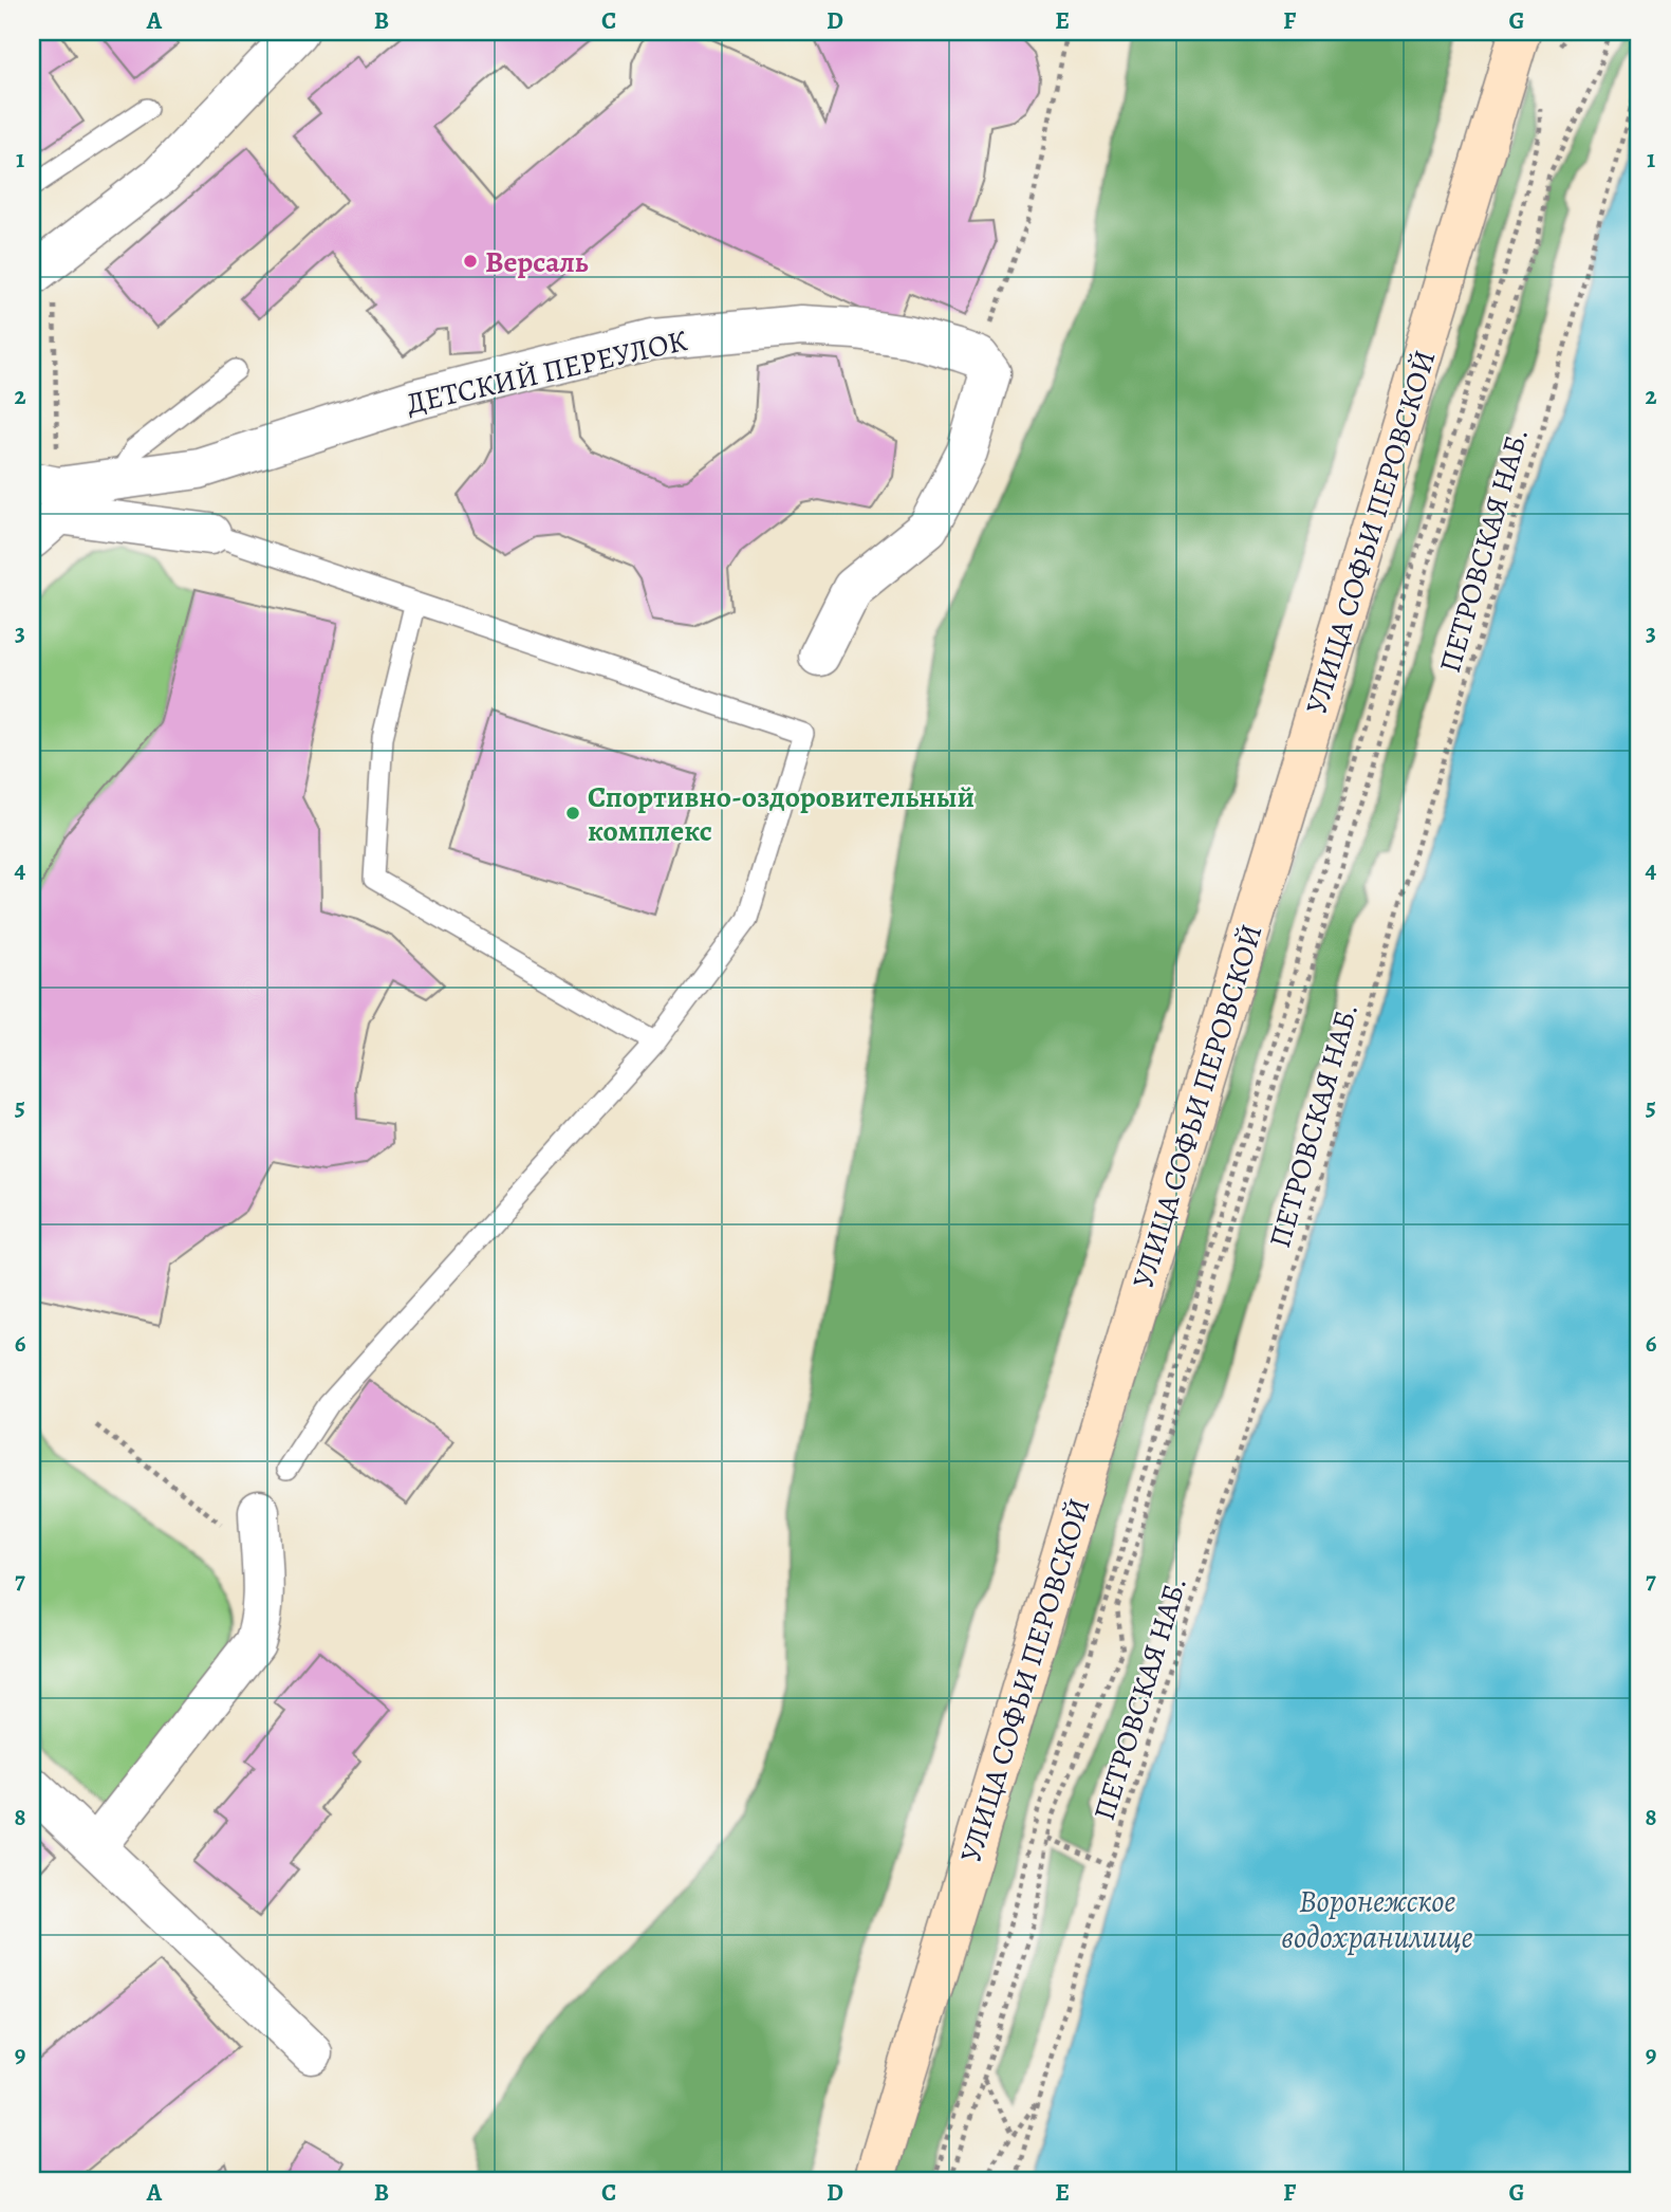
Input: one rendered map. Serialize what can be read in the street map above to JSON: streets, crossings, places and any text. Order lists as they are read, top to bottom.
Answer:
{
  "streets": {
    "main road": ["УЛИЦА СОФЬИ ПЕРОВСКОЙ"],
    "street": ["ДЕТСКИЙ ПЕРЕУЛОК"],
    "path": ["ПЕТРОВСКАЯ НАБ."]
  },
  "water": ["Воронежское водохранилище"],
  "places": ["Версаль", "Спортивно-оздоровительный комплекс"],
  "grid": {
    "columns": [
      "A",
      "B",
      "C",
      "D",
      "E",
      "F",
      "G"
    ],
    "rows": [
      "1",
      "2",
      "3",
      "4",
      "5",
      "6",
      "7",
      "8",
      "9"
    ]
  }
}
